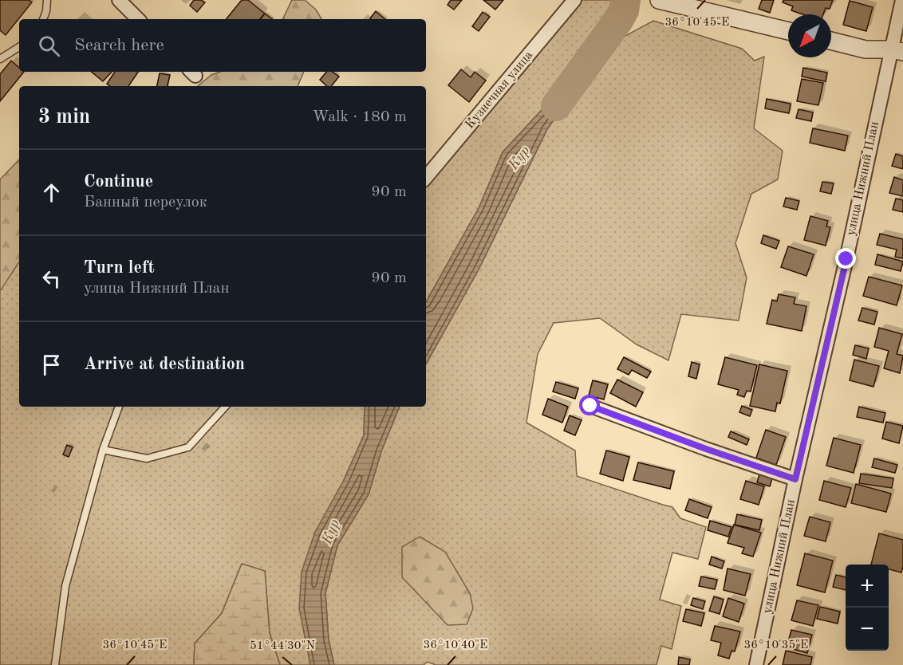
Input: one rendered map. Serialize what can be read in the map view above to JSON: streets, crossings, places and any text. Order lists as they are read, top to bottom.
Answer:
{
  "streets": {
    "street": ["Кузнечная улица", "улица Нижний План"]
  },
  "water": ["Кур"],
  "north": "bottom left",
  "page": {
    "search": "Search here",
    "heading": ["3 min", "Walk · 180 m"],
    "list": [
      ["Continue", "Банный переулок", "90 m"],
      ["Turn left", "улица Нижний План", "90 m"],
      "Arrive at destination"
    ],
    "map_buttons": ["+", "−"]
  },
  "coordinates": [
    "36°10'45\"E",
    "36°10'40\"E",
    "36°10'35\"E",
    "51°44'30\"N"
  ]
}
